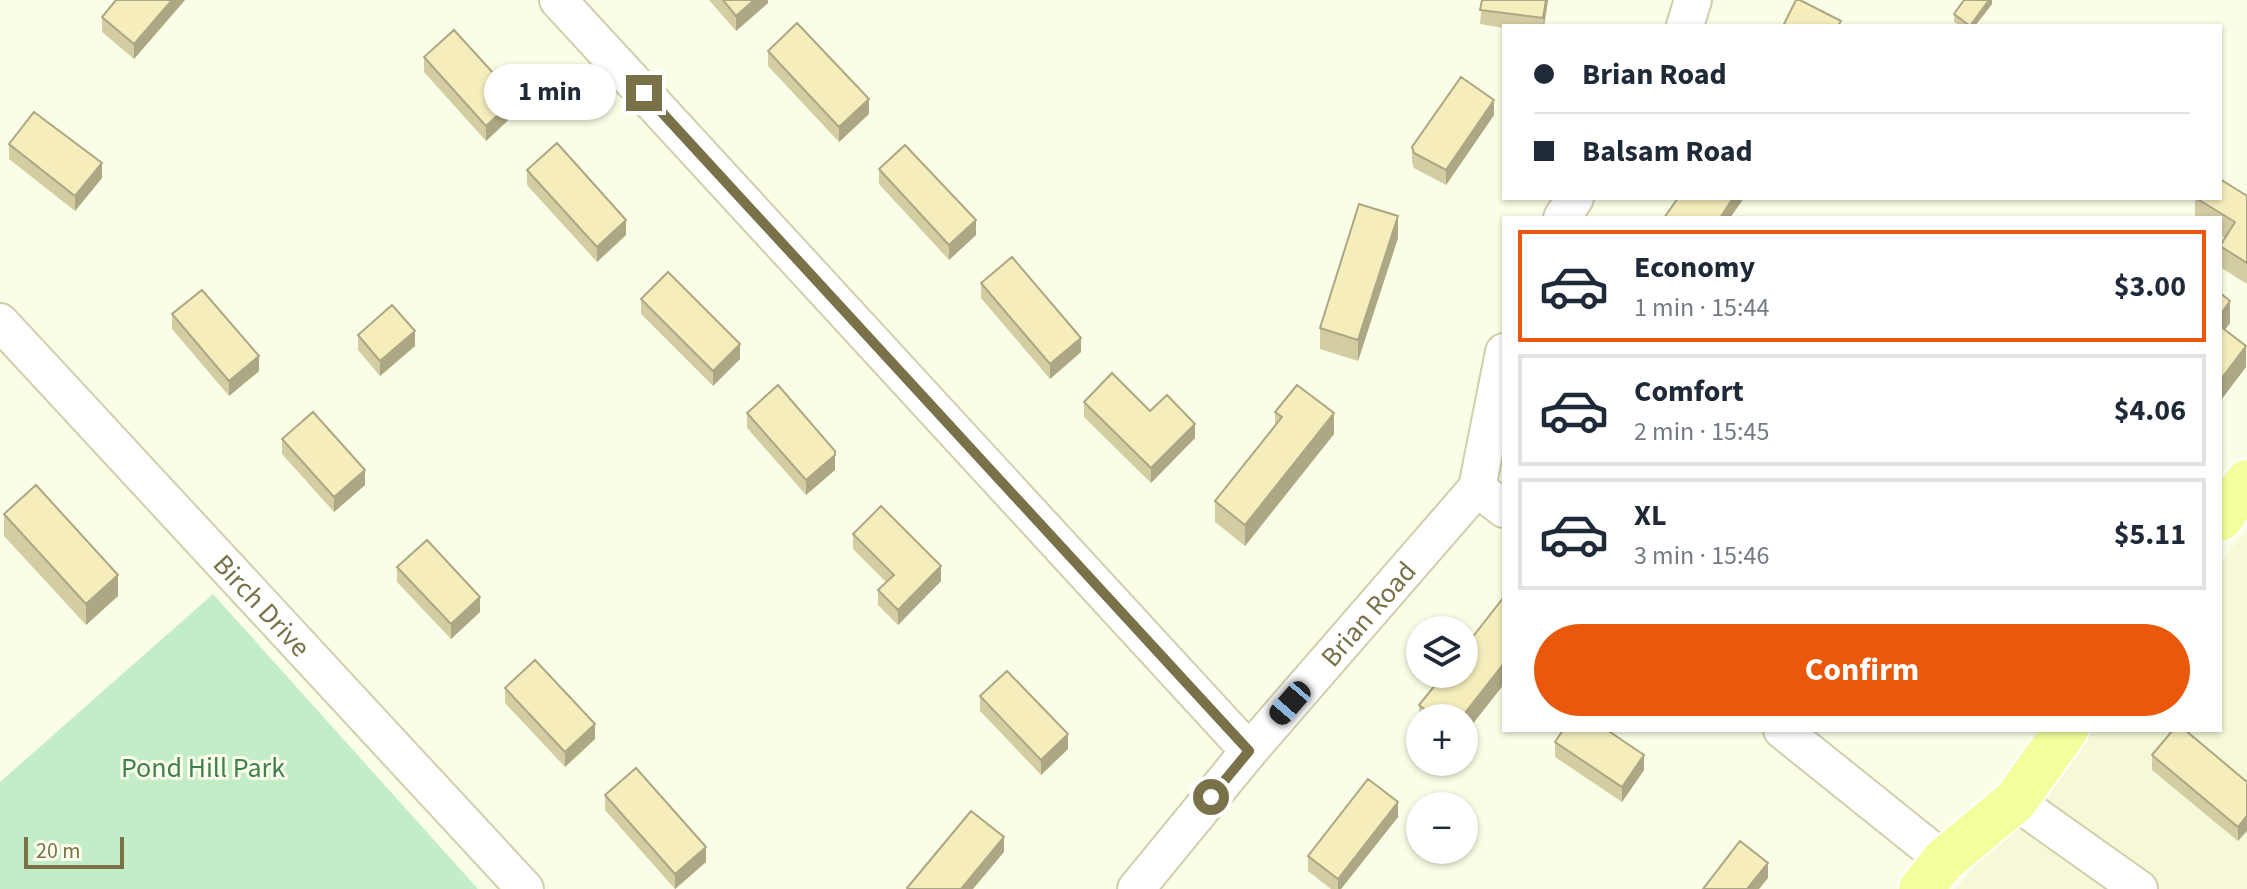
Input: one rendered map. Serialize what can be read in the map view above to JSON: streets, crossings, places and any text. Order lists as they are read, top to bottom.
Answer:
{
  "streets": {
    "street": ["Birch Drive", "Brian Road"]
  },
  "parks": ["Pond Hill Park"],
  "scale_bar": "20 m",
  "page": {
    "banner": ["Brian Road", "Balsam Road"],
    "bubble": "1 min",
    "list": [
      {
        "name": "Economy",
        "note": "1 min · 15:44",
        "value": "$3.00"
      },
      {
        "name": "Comfort",
        "note": "2 min · 15:45",
        "value": "$4.06"
      },
      {
        "name": "XL",
        "note": "3 min · 15:46",
        "value": "$5.11"
      }
    ],
    "buttons": "Confirm",
    "map_buttons": ["+", "−"],
    "scale": "20 m"
  }
}
